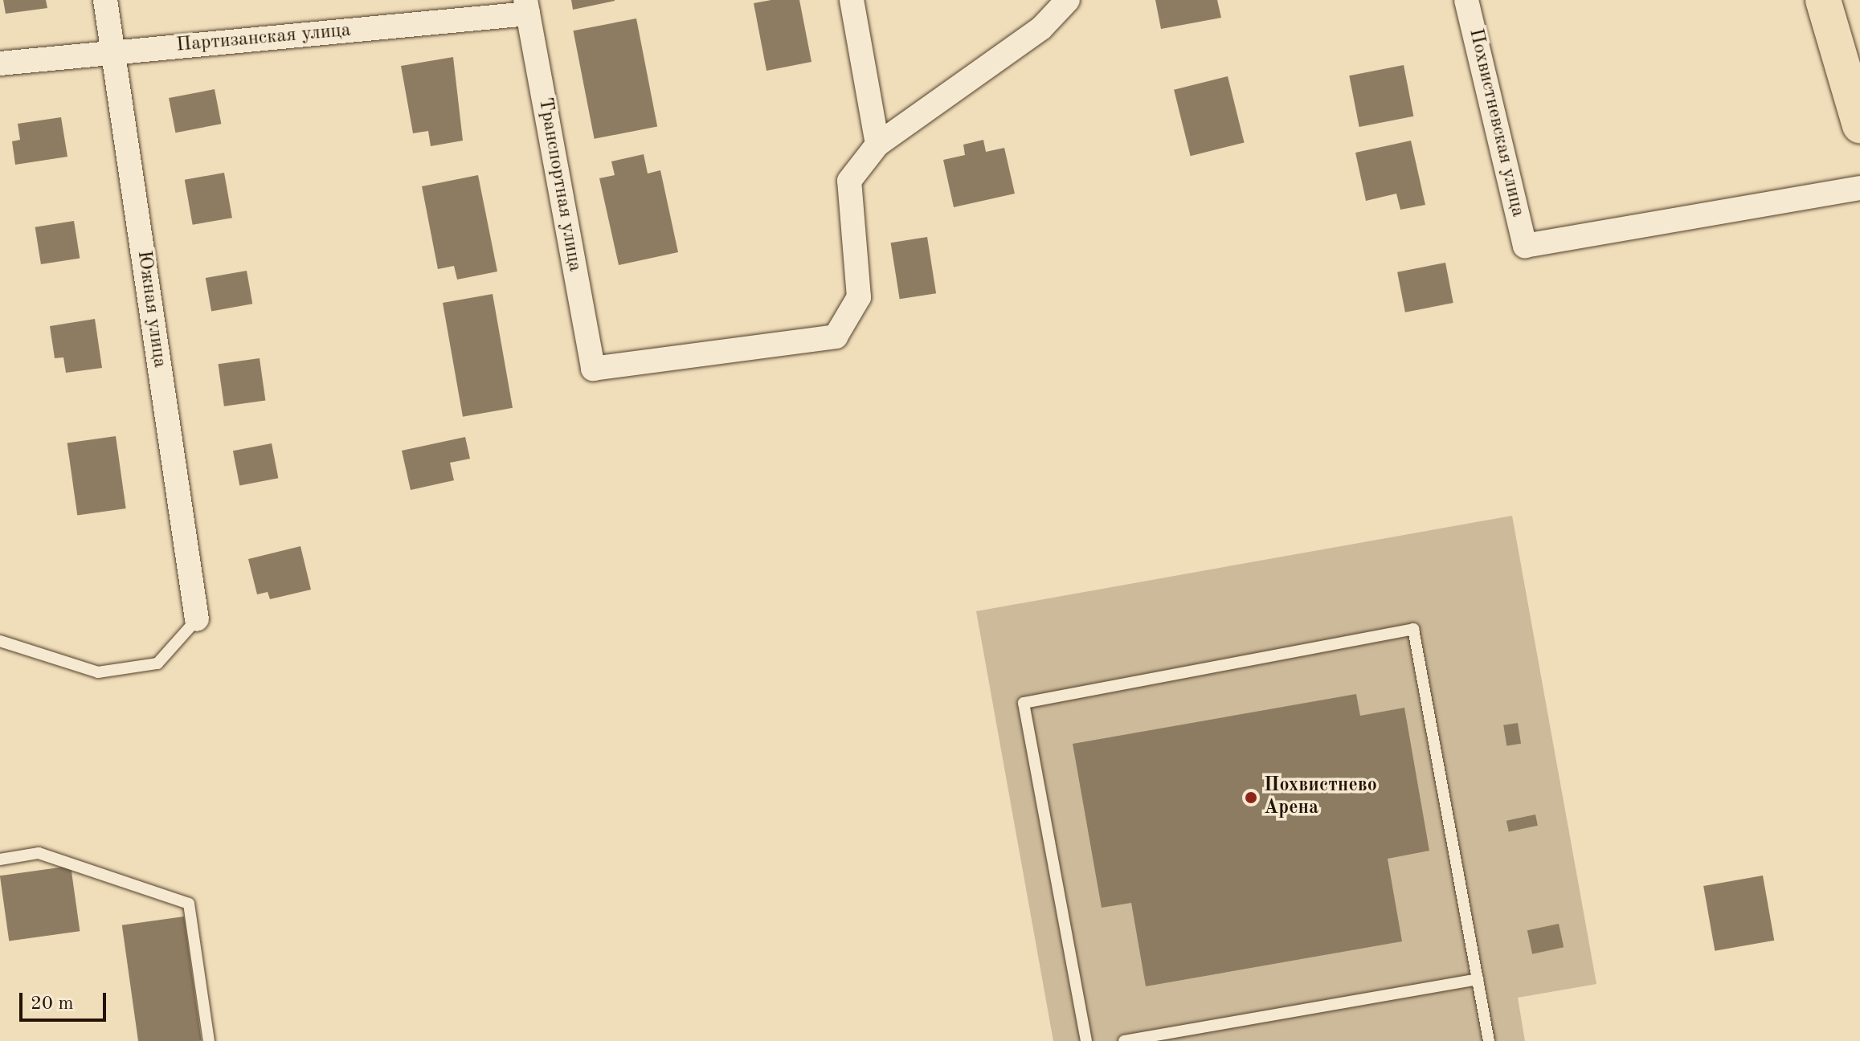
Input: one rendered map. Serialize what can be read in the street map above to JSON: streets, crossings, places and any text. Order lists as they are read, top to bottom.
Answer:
{
  "streets": {
    "street": [
      "Партизанская улица",
      "Похвистневская улица",
      "Транспортная улица",
      "Южная улица"
    ]
  },
  "crossings": [
    ["Партизанская улица", "Транспортная улица"],
    ["Партизанская улица", "Южная улица"]
  ],
  "places": ["Похвистнево Арена"],
  "scale_bar": "20 m"
}
